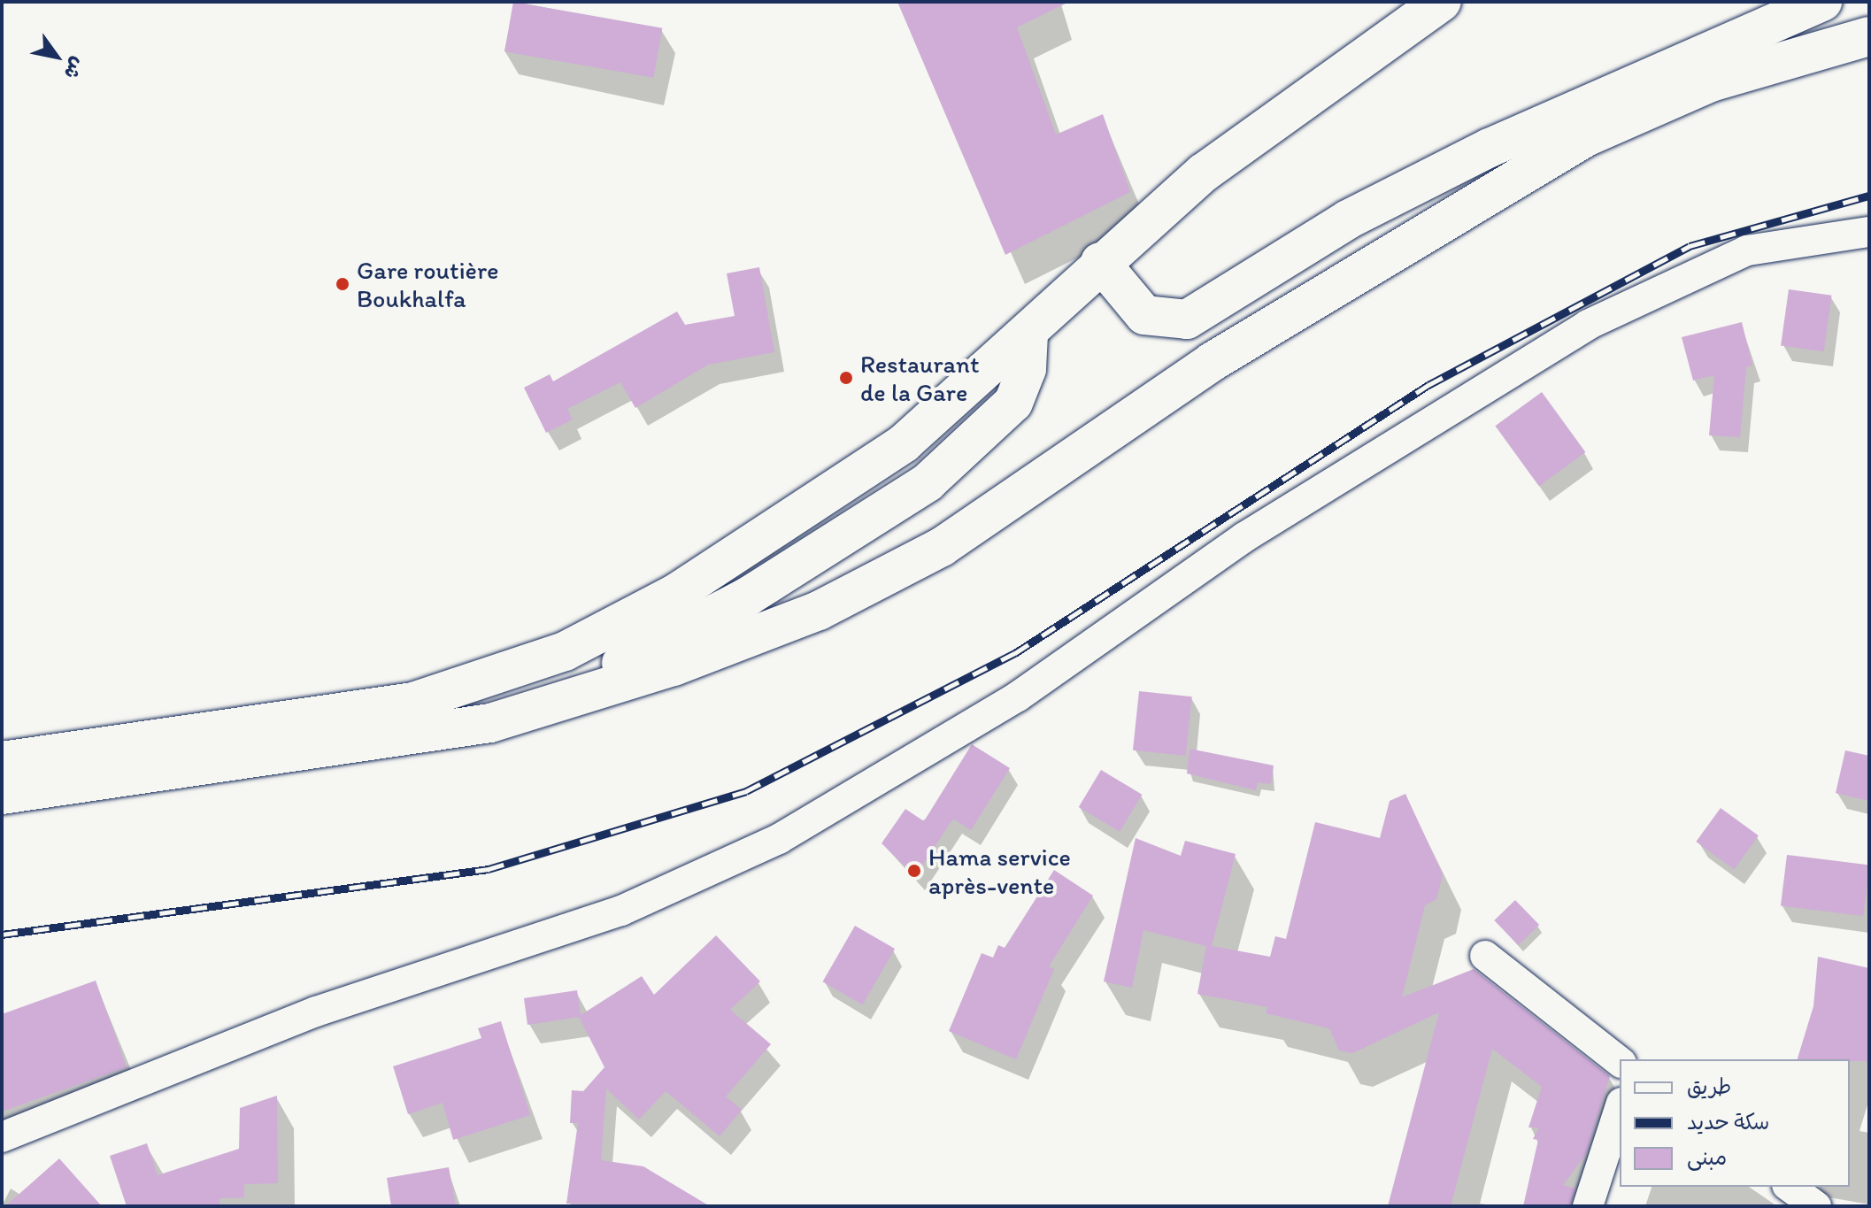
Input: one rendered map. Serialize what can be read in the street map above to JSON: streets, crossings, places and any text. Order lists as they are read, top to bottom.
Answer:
{
  "places": ["Gare routière Boukhalfa", "Restaurant de la Gare", "Hama service après-vente"],
  "legend": ["طريق", "سكة حديد", "مبنى"],
  "north": "bottom right"
}
